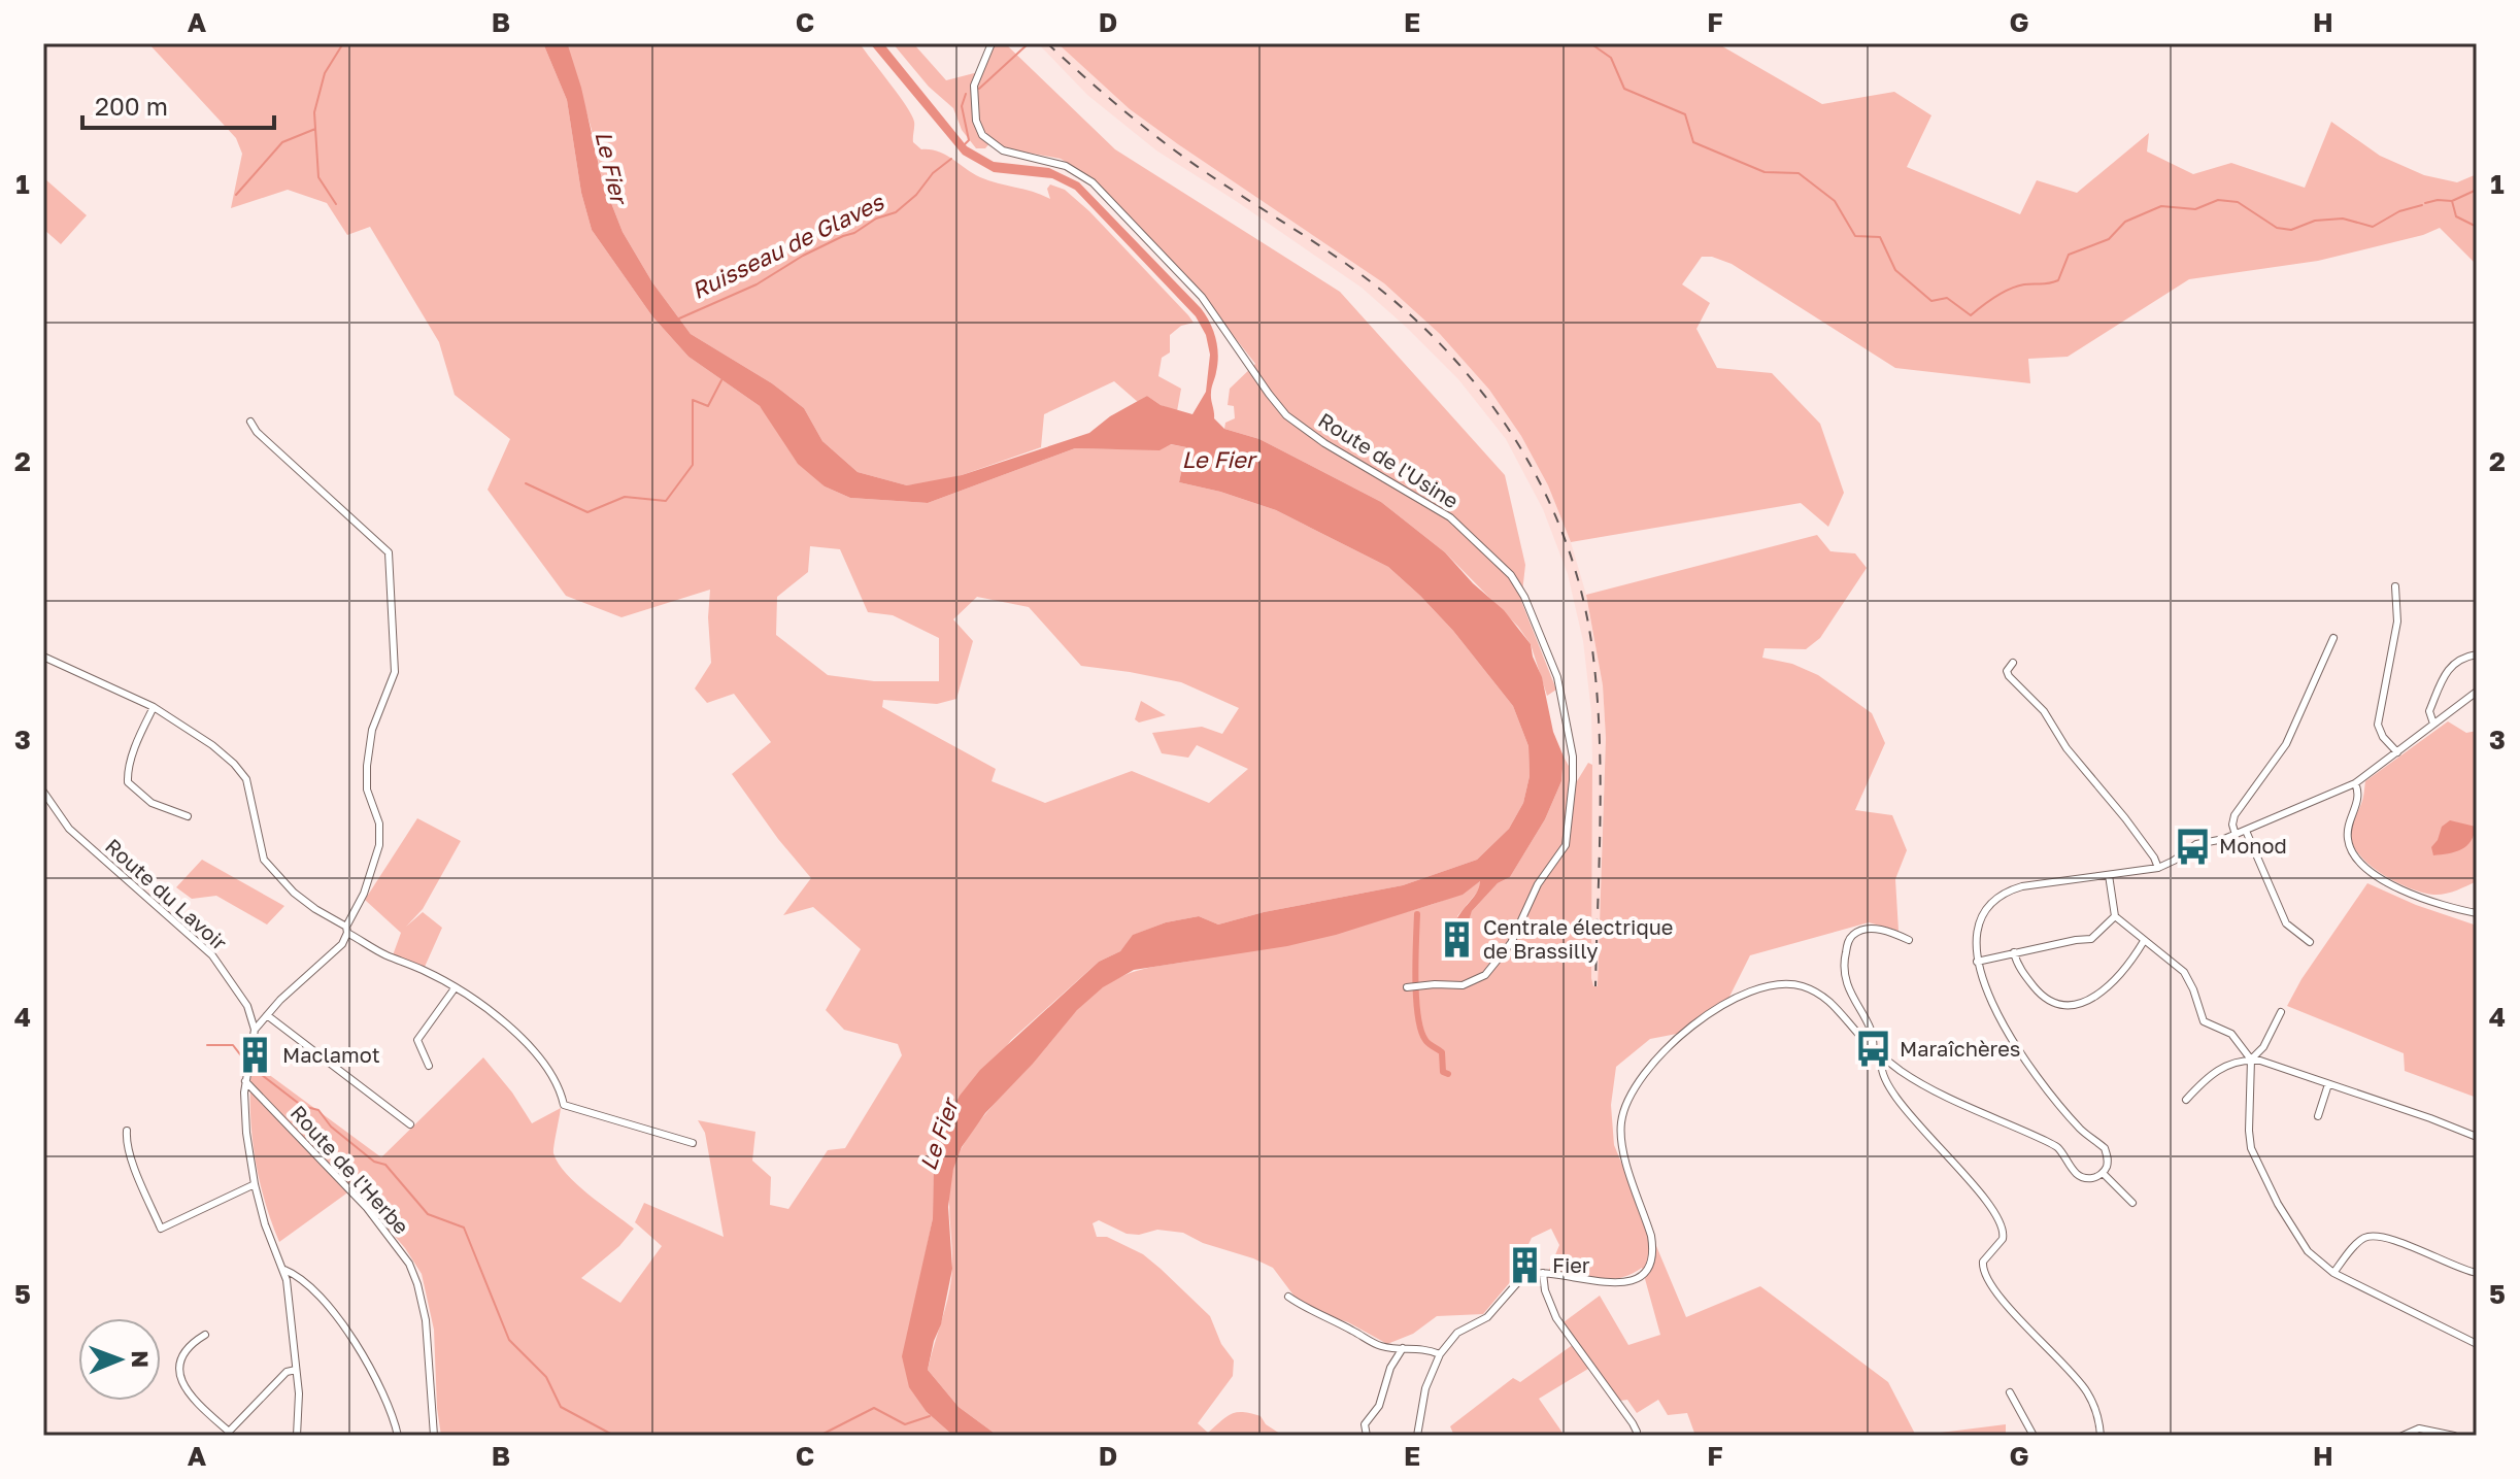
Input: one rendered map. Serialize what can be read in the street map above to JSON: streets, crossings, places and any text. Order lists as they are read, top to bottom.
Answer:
{
  "streets": {
    "street": ["Route de l'Usine", "Route du Lavoir", "Route de l'Herbe"]
  },
  "water": ["Le Fier", "Ruisseau de Glaves"],
  "places": {
    "bus stop": ["Monod", "Maraîchères"],
    "building": ["Centrale électrique de Brassilly", "Maclamot", "Fier"]
  },
  "scale_bar": "200 m",
  "north": "right",
  "grid": {
    "columns": [
      "A",
      "B",
      "C",
      "D",
      "E",
      "F",
      "G",
      "H"
    ],
    "rows": [
      "1",
      "2",
      "3",
      "4",
      "5"
    ]
  }
}
